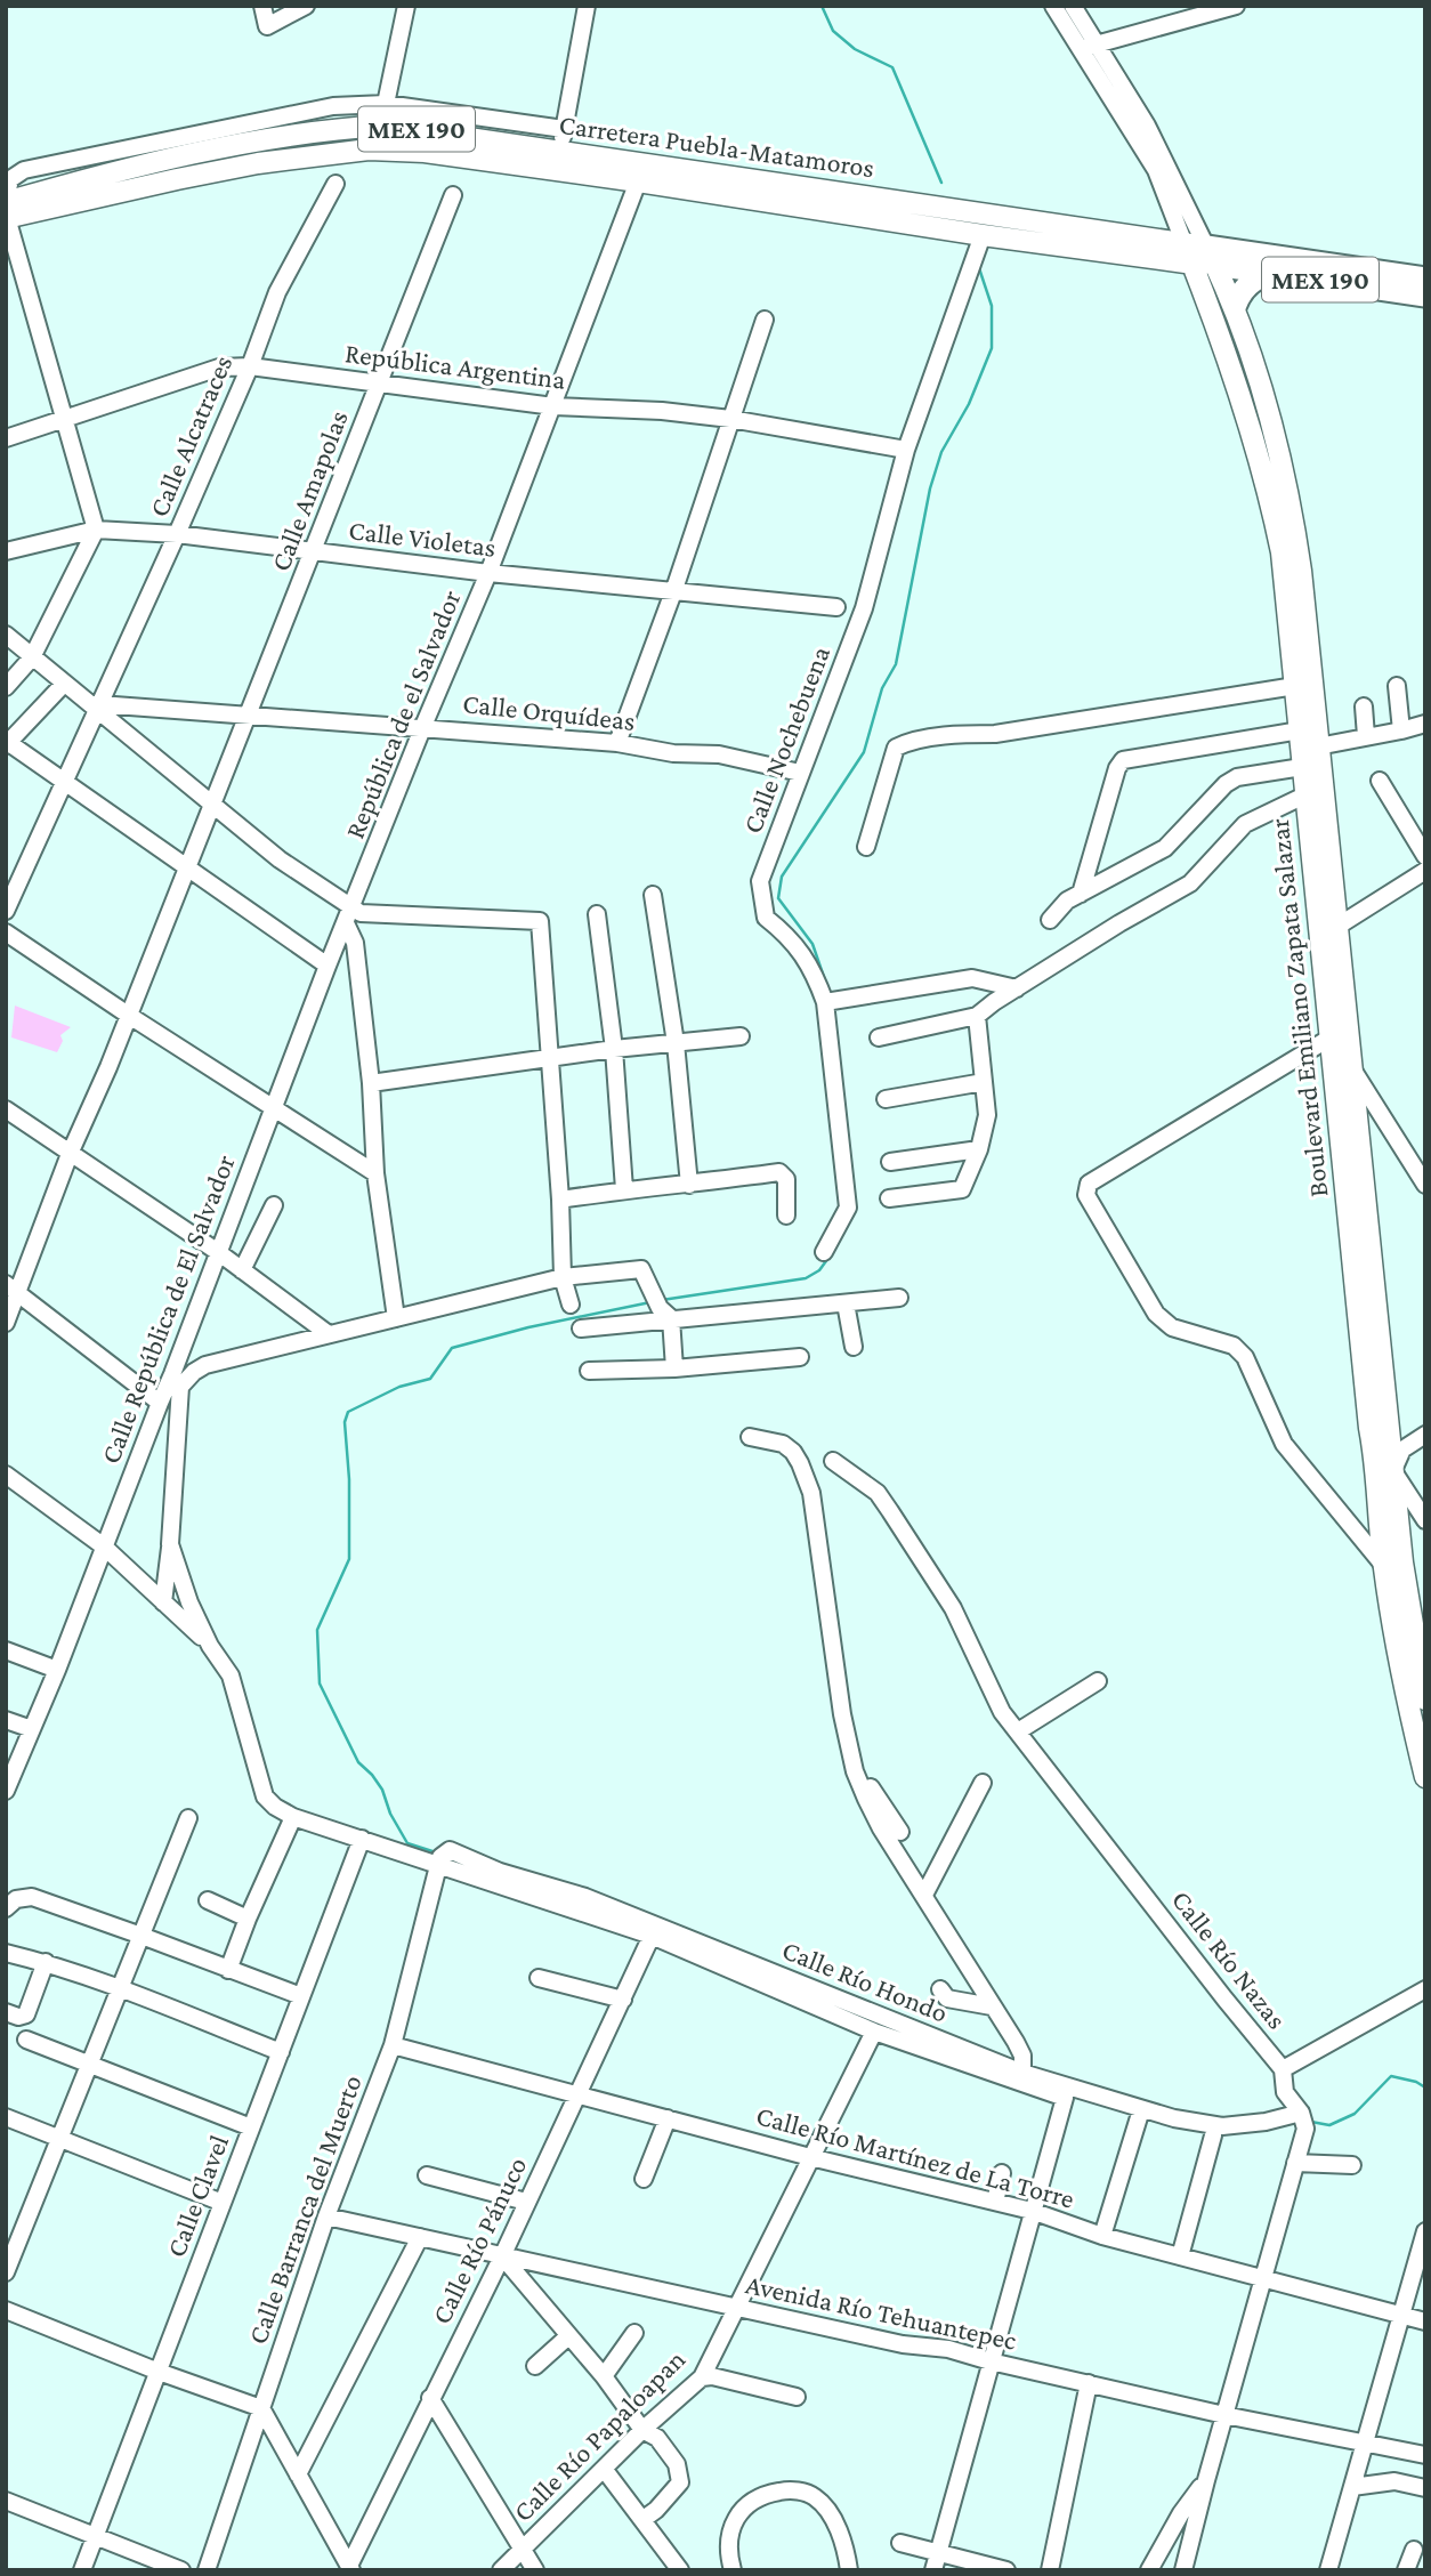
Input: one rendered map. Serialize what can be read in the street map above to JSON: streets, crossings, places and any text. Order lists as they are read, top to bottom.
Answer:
{
  "streets": {
    "highway": ["MEX 190", "Carretera Puebla-Matamoros"],
    "main road": ["Boulevard Emiliano Zapata Salazar"],
    "street": [
      "República Argentina",
      "Calle Alcatraces",
      "Calle Amapolas",
      "Calle Violetas",
      "Calle Orquídeas",
      "República de el Salvador",
      "Calle Nochebuena",
      "Calle República de El Salvador",
      "Calle Río Nazas",
      "Calle Río Hondo",
      "Calle Río Martínez de La Torre",
      "Calle Clavel",
      "Calle Barranca del Muerto",
      "Calle Río Pánuco",
      "Avenida Río Tehuantepec",
      "Calle Río Papaloapan"
    ]
  },
  "crossings": [
    ["Carretera Puebla-Matamoros", "República de el Salvador"],
    ["Carretera Puebla-Matamoros", "Calle Nochebuena"],
    ["Carretera Puebla-Matamoros", "Boulevard Emiliano Zapata Salazar"],
    ["República Argentina", "Calle Alcatraces"],
    ["República Argentina", "Calle Amapolas"],
    ["República Argentina", "República de el Salvador"],
    ["República Argentina", "Calle Nochebuena"],
    ["Calle Alcatraces", "Calle Violetas"],
    ["Calle Alcatraces", "Calle Orquídeas"],
    ["Calle Amapolas", "Calle Violetas"],
    ["Calle Amapolas", "Calle Orquídeas"],
    ["Calle Violetas", "República de el Salvador"],
    ["Calle Orquídeas", "República de el Salvador"],
    ["Calle Orquídeas", "Calle Nochebuena"],
    ["República de el Salvador", "Calle República de El Salvador"],
    ["Calle Río Hondo", "Calle Río Martínez de La Torre"],
    ["Calle Río Hondo", "Calle Barranca del Muerto"],
    ["Calle Río Hondo", "Calle Río Pánuco"],
    ["Calle Río Hondo", "Calle Río Papaloapan"],
    ["Calle Río Martínez de La Torre", "Calle Barranca del Muerto"],
    ["Calle Río Martínez de La Torre", "Calle Río Pánuco"],
    ["Calle Río Martínez de La Torre", "Calle Río Papaloapan"],
    ["Calle Barranca del Muerto", "Avenida Río Tehuantepec"],
    ["Calle Río Pánuco", "Avenida Río Tehuantepec"],
    ["Avenida Río Tehuantepec", "Calle Río Papaloapan"]
  ]
}
